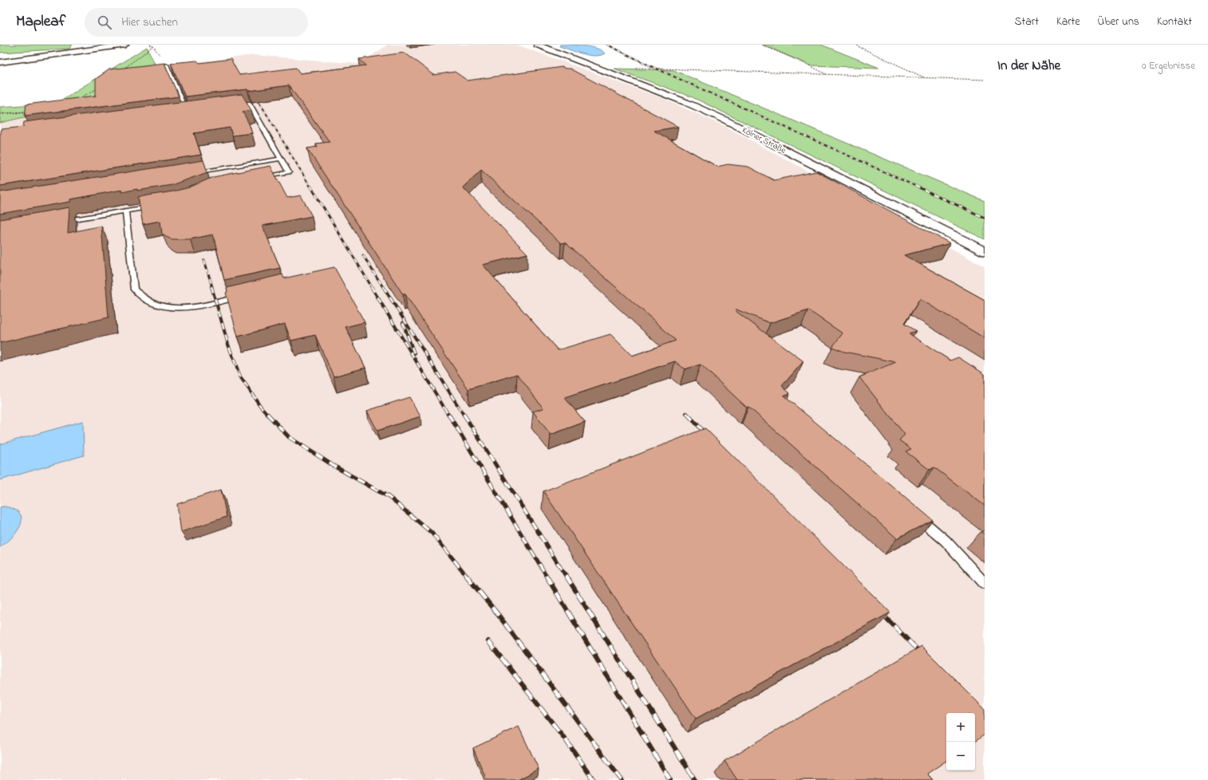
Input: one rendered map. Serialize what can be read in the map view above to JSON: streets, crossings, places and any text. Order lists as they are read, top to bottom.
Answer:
{
  "streets": {
    "main road": ["Kölner Straße"]
  },
  "page": {
    "header": "Mapleaf",
    "search": "Hier suchen",
    "nav": [
      "Start",
      "Karte",
      "Über uns",
      "Kontakt"
    ],
    "heading": ["In der Nähe", "0 Ergebnisse"],
    "map_buttons": ["+", "−"]
  }
}
